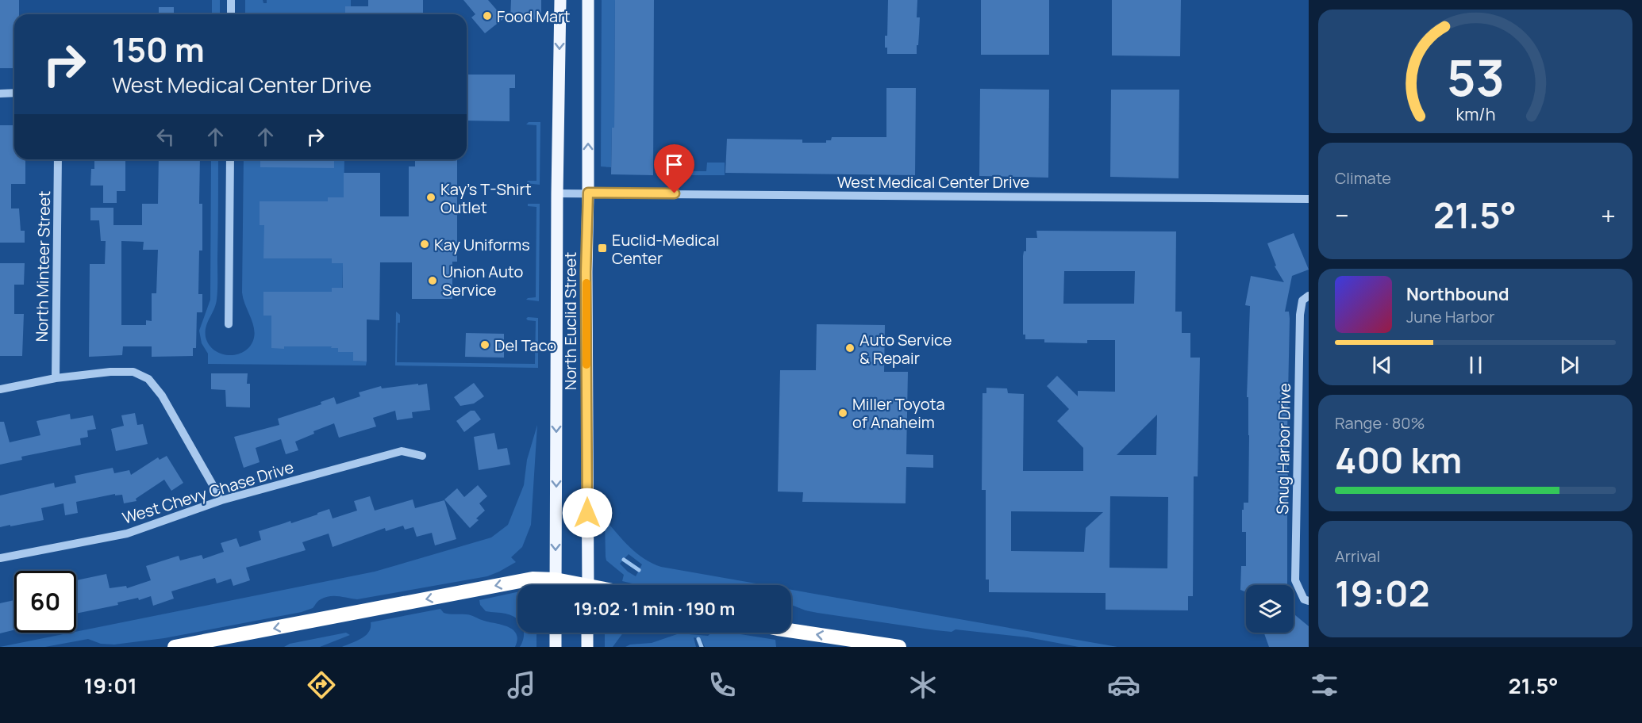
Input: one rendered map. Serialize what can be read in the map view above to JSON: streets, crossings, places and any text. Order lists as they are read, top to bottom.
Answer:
{
  "streets": {
    "main road": ["North Euclid Street"],
    "street": [
      "West Medical Center Drive",
      "North Minteer Street",
      "Snug Harbor Drive",
      "West Chevy Chase Drive"
    ]
  },
  "crossings": [
    ["West Medical Center Drive", "North Euclid Street"]
  ],
  "places": {
    "other": [
      "Food Mart",
      "Kay's T-Shirt Outlet",
      "Kay Uniforms",
      "Union Auto Service",
      "Del Taco",
      "Auto Service & Repair",
      "Miller Toyota of Anaheim"
    ],
    "transit": ["Euclid-Medical Center"]
  },
  "page": {
    "turn": ["150 m", "West Medical Center Drive"],
    "tile": [
      "Climate",
      ["Range · 80%", "400 km"],
      ["Arrival", "19:02"]
    ],
    "heat": ["−", "21.5°", "+"],
    "song": ["Northbound", "June Harbor"],
    "limit": "60",
    "trip": "19:02 · 1 min · 190 m",
    "tabs": ["19:01", "21.5°"],
    "gauge": ["53", "km/h"]
  }
}
